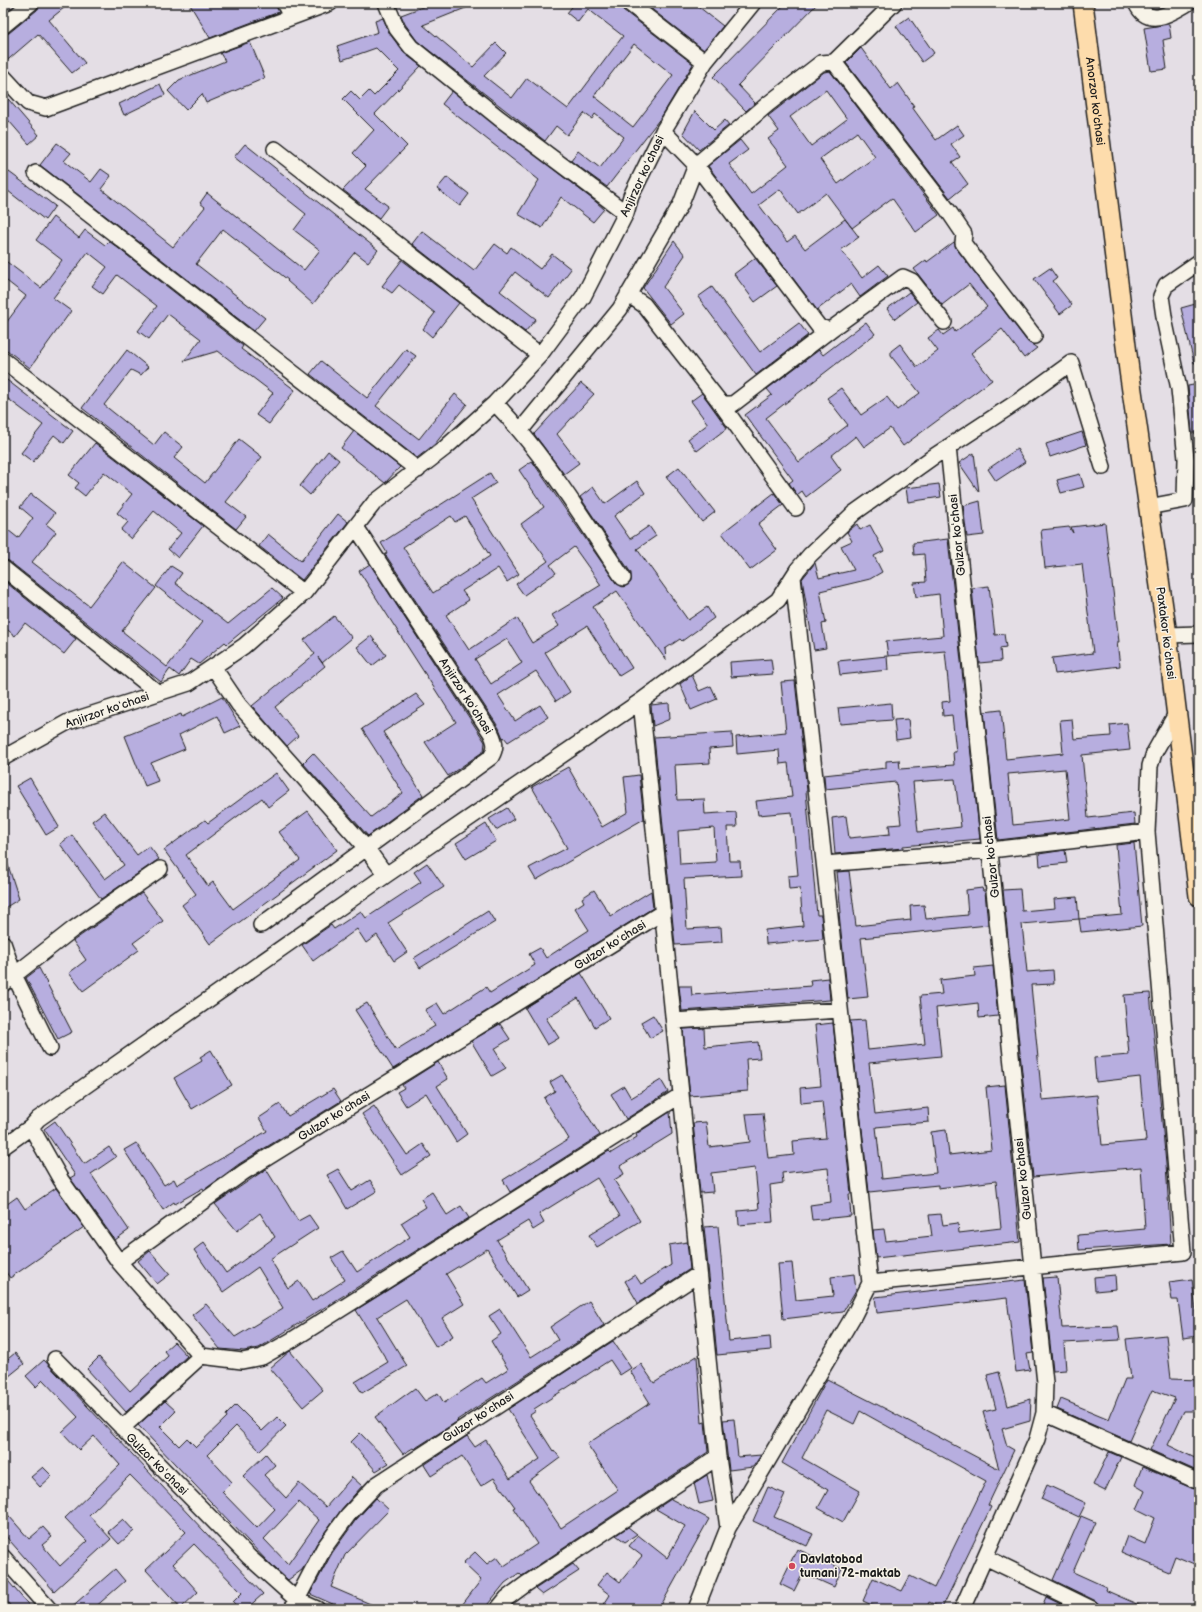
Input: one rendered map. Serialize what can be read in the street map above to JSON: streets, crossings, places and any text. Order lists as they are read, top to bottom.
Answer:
{
  "streets": {
    "main road": ["Anorzor ko'chasi", "Paxtakor koʻchasi"],
    "street": ["Anjirzor koʻchasi", "Gulzor koʻchasi"]
  },
  "crossings": [
    ["Anorzor ko'chasi", "Paxtakor koʻchasi"]
  ],
  "places": ["Davlatobod tumani 72-maktab"]
}
